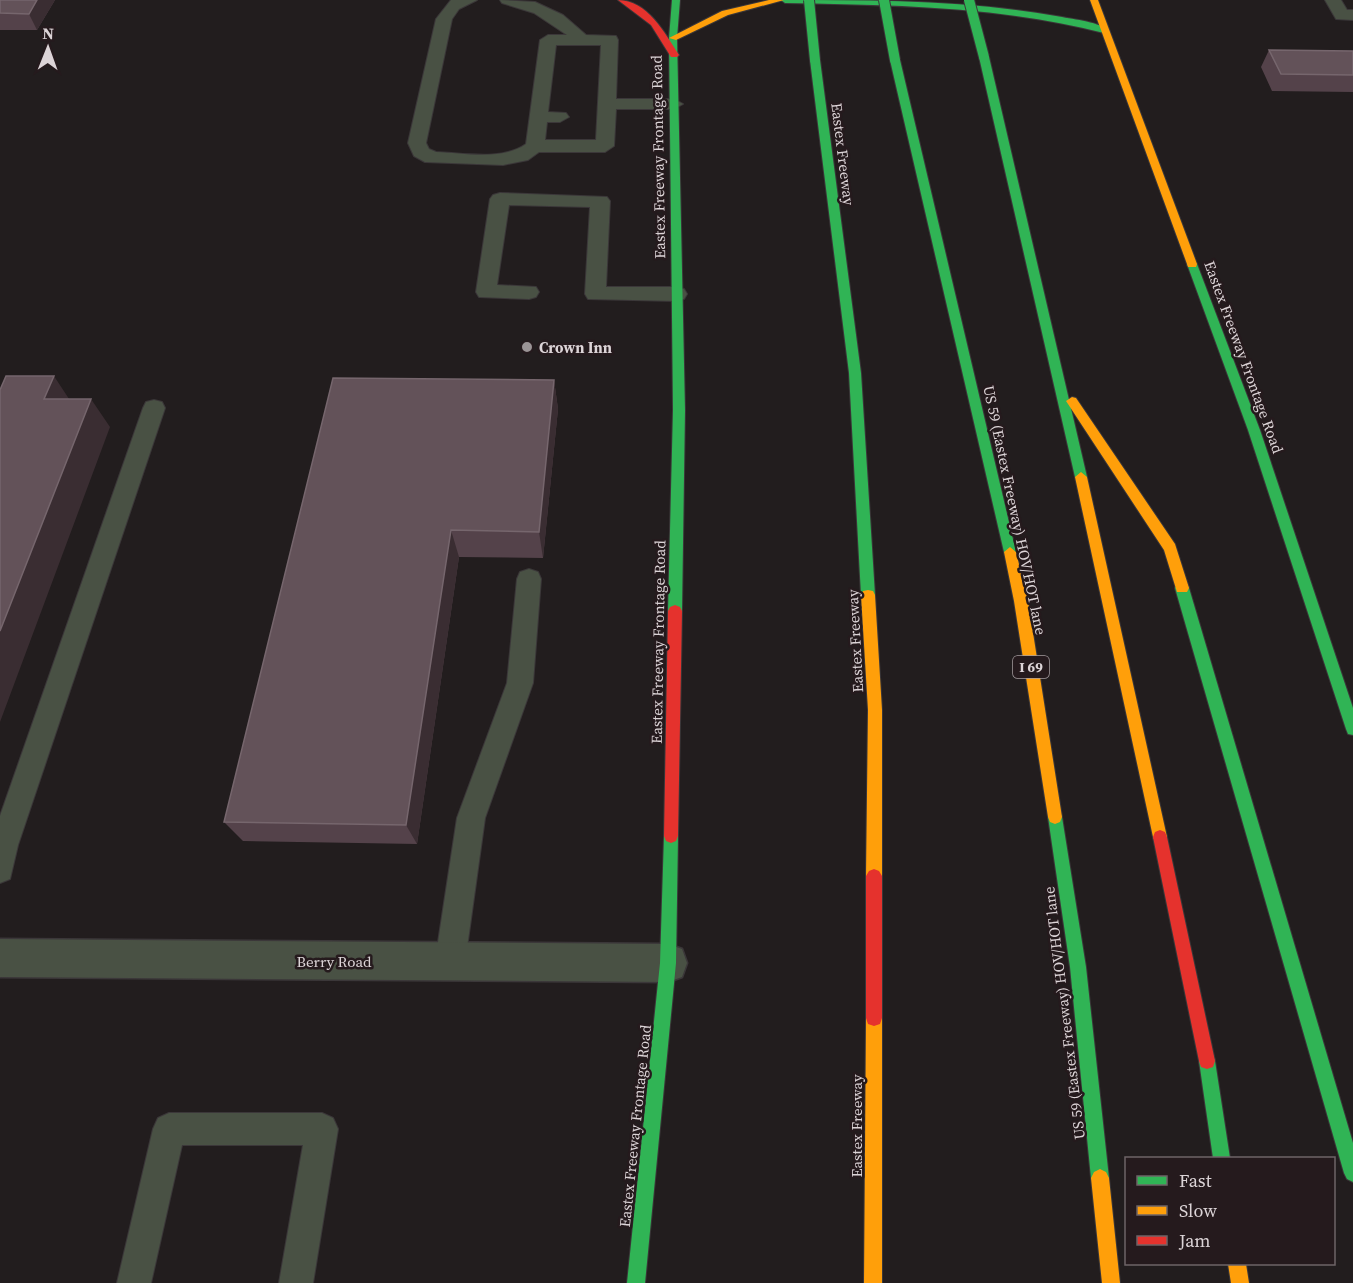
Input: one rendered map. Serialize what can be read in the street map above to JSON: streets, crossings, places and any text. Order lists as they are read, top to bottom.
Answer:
{
  "streets": {
    "main road": [
      "Eastex Freeway",
      "Eastex Freeway Frontage Road",
      "US 59 (Eastex Freeway) HOV/HOT lane",
      "I 69"
    ],
    "street": ["Berry Road"]
  },
  "crossings": [
    ["Eastex Freeway Frontage Road", "Berry Road"]
  ],
  "places": ["Crown Inn"],
  "legend": ["Fast", "Slow", "Jam"],
  "north": "top"
}
